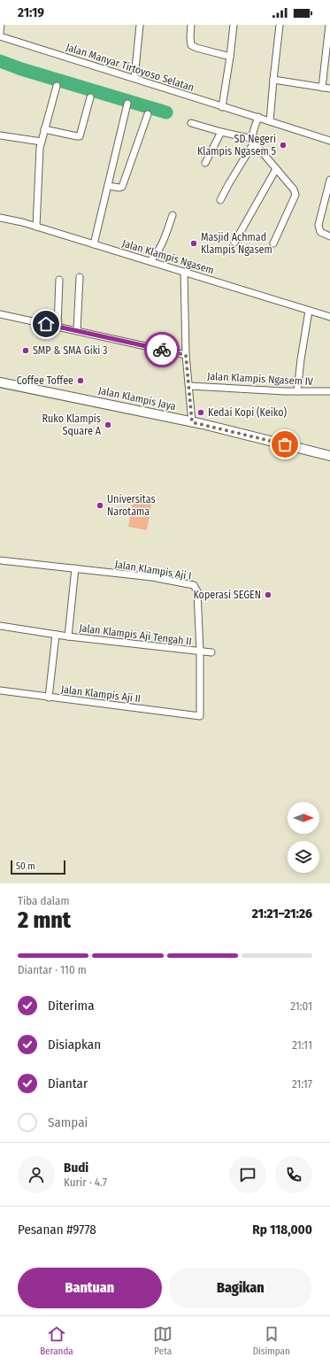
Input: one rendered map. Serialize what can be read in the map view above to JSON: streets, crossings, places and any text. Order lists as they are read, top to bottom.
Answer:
{
  "streets": {
    "main road": ["Jalan Klampis Jaya"],
    "street": [
      "Jalan Manyar Tirtoyoso Selatan",
      "Jalan Klampis Ngasem",
      "Jalan Klampis Ngasem IV",
      "Jalan Klampis Aji I",
      "Jalan Klampis Aji Tengah II",
      "Jalan Klampis Aji II"
    ]
  },
  "crossings": [
    ["Jalan Klampis Aji I", "Jalan Klampis Aji Tengah II"],
    ["Jalan Klampis Aji I", "Jalan Klampis Aji II"]
  ],
  "places": [
    "SD Negeri Klampis Ngasem 5",
    "Masjid Achmad Klampis Ngasem",
    "SMP & SMA Giki 3",
    "Coffee Toffee",
    "Kedai Kopi (Keiko)",
    "Ruko Klampis Square A",
    "Universitas Narotama",
    "Koperasi SEGEN"
  ],
  "scale_bar": "50 m",
  "north": "right",
  "page": {
    "status": "21:19",
    "scale": "50 m",
    "heading": ["2 mnt", "Tiba dalam", "21:21–21:26"],
    "panel": [
      "Budi",
      "Kurir · 4.7",
      "Pesanan #9778",
      "Rp 118,000"
    ],
    "bar": "Diantar · 110 m",
    "list": [
      ["Diterima", "21:01"],
      ["Disiapkan", "21:11"],
      ["Diantar", "21:17"],
      "Sampai"
    ],
    "buttons": ["Bantuan", "Bagikan"],
    "tabs": ["Beranda", "Peta", "Disimpan"]
  }
}
